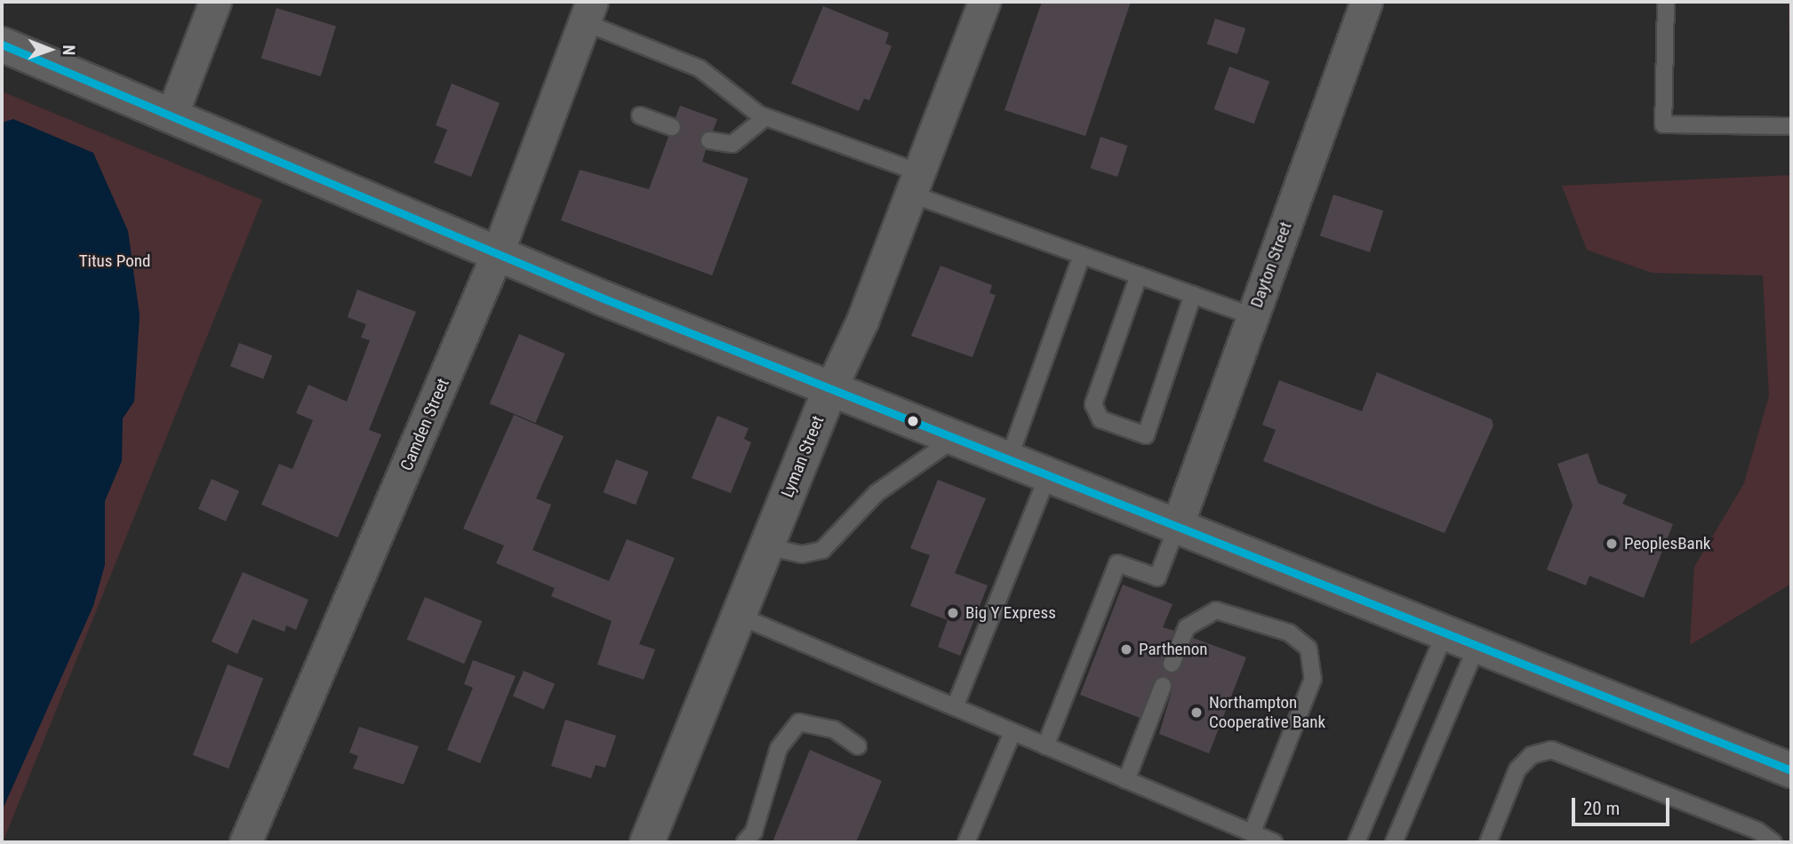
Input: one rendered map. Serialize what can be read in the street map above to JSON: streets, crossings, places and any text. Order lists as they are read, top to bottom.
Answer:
{
  "streets": {
    "main road": ["Lyman Street"],
    "street": ["Dayton Street", "Camden Street"]
  },
  "parks": ["Titus Pond"],
  "places": [
    "PeoplesBank",
    "Big Y Express",
    "Parthenon",
    "Northampton Cooperative Bank"
  ],
  "scale_bar": "20 m",
  "north": "right"
}
